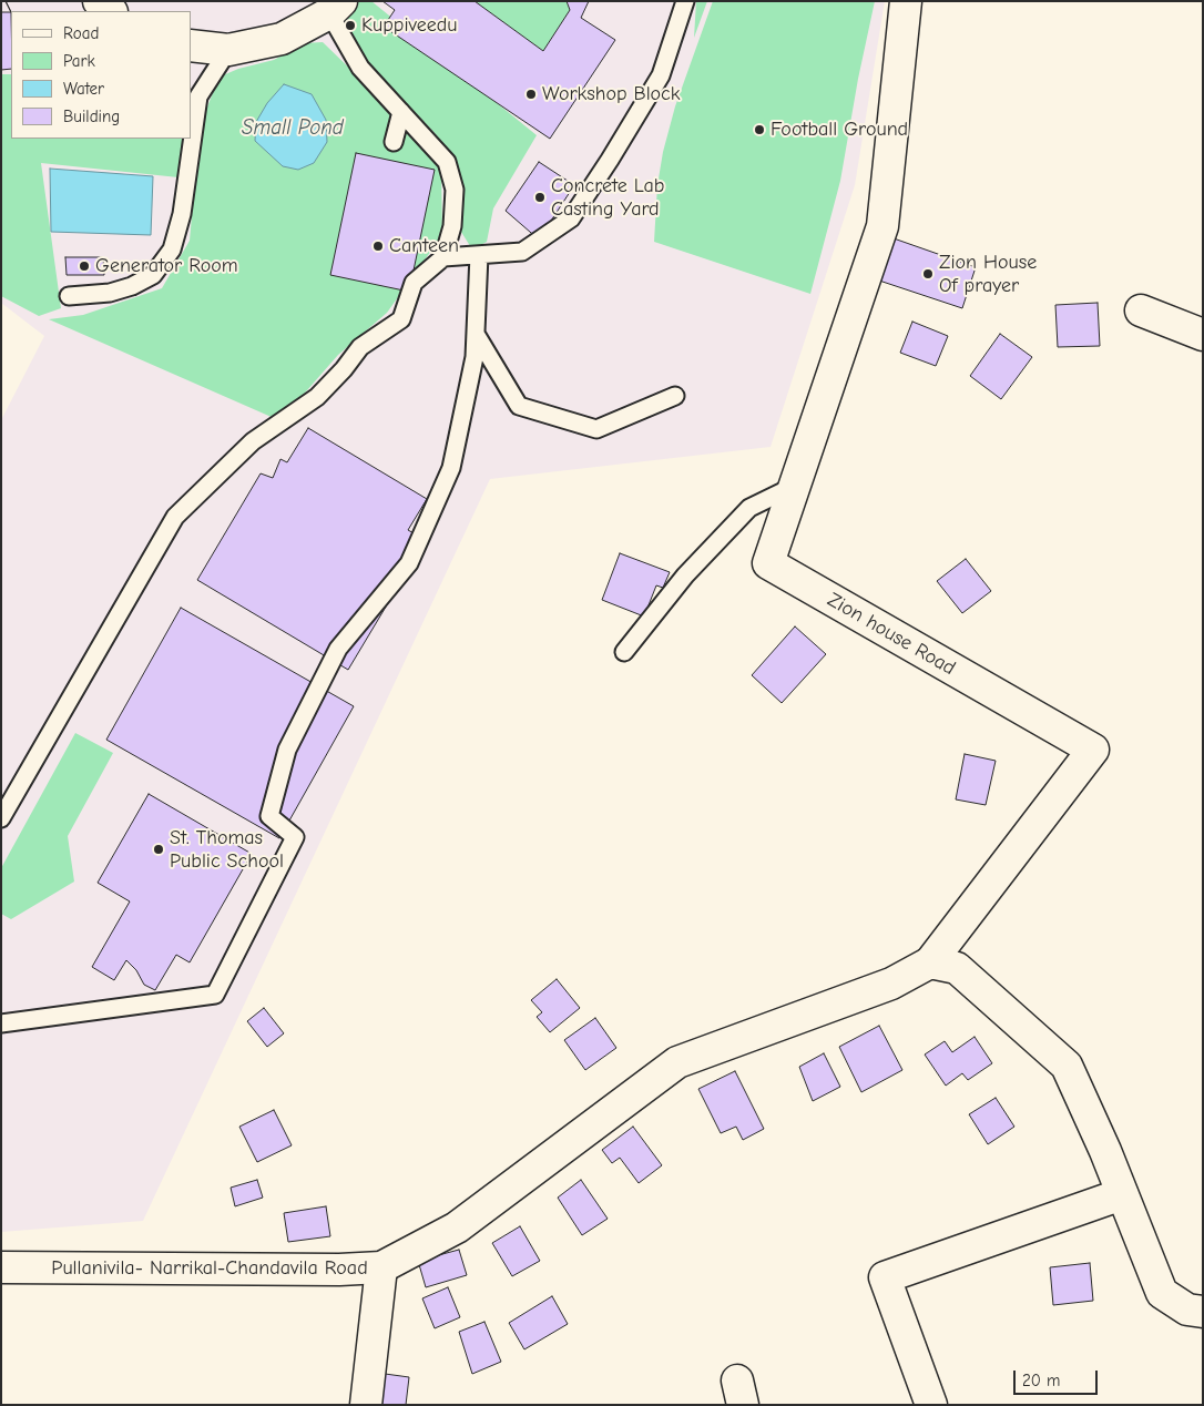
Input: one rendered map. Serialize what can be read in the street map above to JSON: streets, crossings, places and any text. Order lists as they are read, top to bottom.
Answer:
{
  "streets": {
    "street": ["Zion house Road", "Pullanivila- Narrikal-Chandavila Road"]
  },
  "crossings": [
    ["Zion house Road", "Pullanivila- Narrikal-Chandavila Road"]
  ],
  "water": ["Small Pond"],
  "places": [
    "Kuppiveedu",
    "Workshop Block",
    "Football Ground",
    "Concrete Lab Casting Yard",
    "Canteen",
    "Generator Room",
    "Zion House Of prayer",
    "St. Thomas Public School"
  ],
  "legend": [
    "Road",
    "Park",
    "Water",
    "Building"
  ],
  "scale_bar": "20 m"
}
